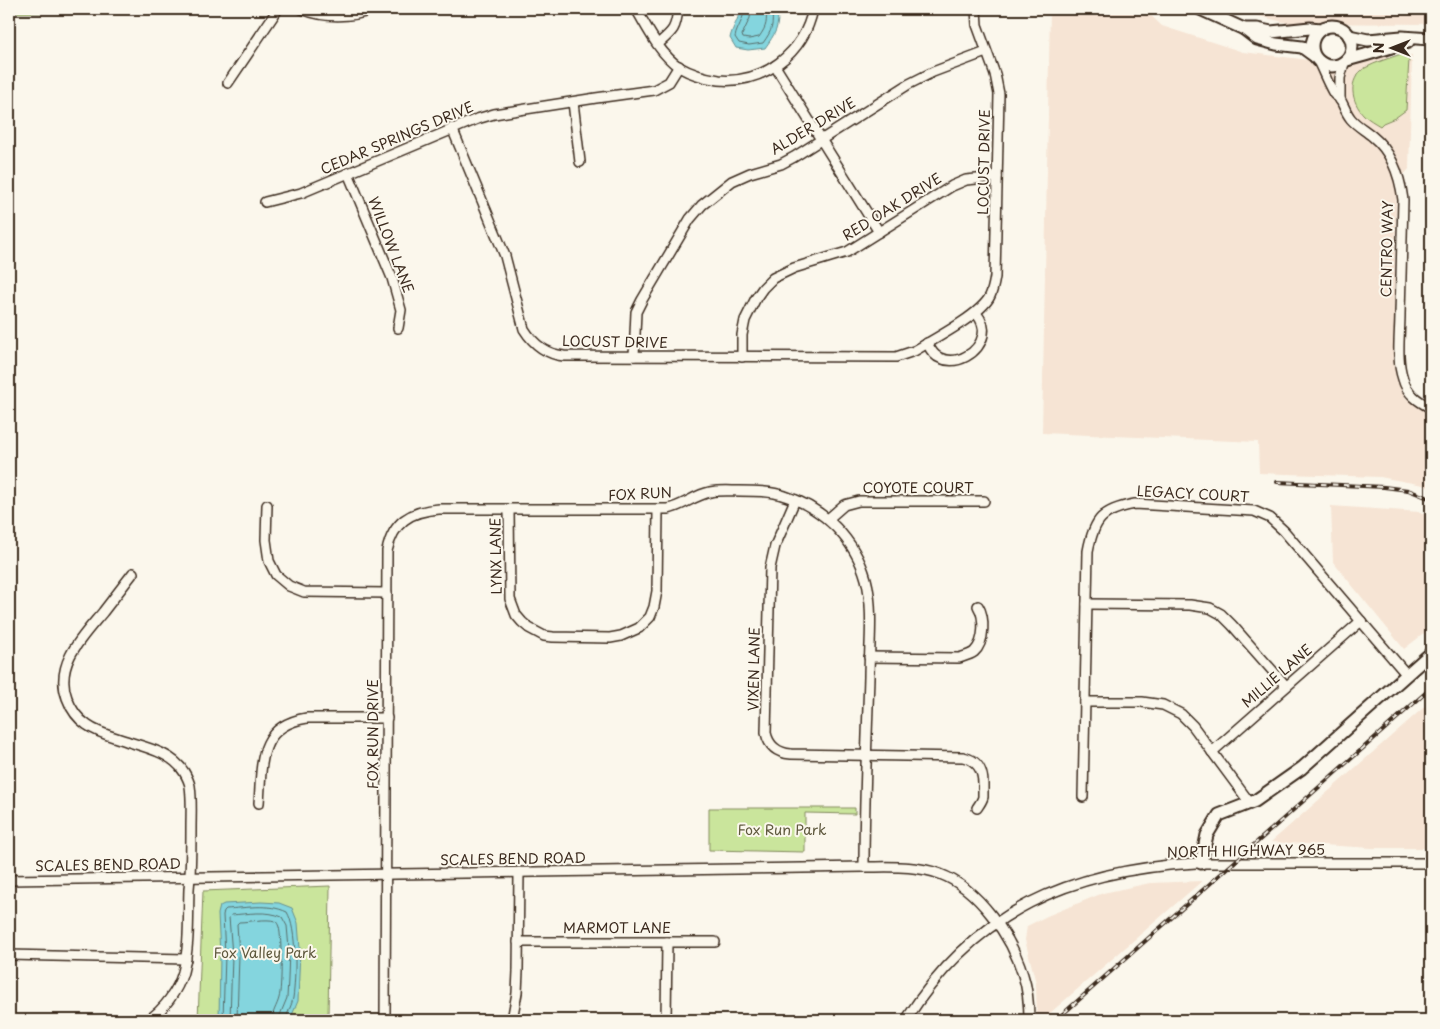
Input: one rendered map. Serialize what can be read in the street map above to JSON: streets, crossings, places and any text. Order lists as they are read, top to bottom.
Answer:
{
  "streets": {
    "street": [
      "ALDER DRIVE",
      "CEDAR SPRINGS DRIVE",
      "LOCUST DRIVE",
      "RED OAK DRIVE",
      "WILLOW LANE",
      "CENTRO WAY",
      "COYOTE COURT",
      "FOX RUN",
      "LEGACY COURT",
      "LYNX LANE",
      "VIXEN LANE",
      "MILLIE LANE",
      "FOX RUN DRIVE",
      "NORTH HIGHWAY 965",
      "SCALES BEND ROAD",
      "MARMOT LANE"
    ]
  },
  "crossings": [
    ["ALDER DRIVE", "LOCUST DRIVE"],
    ["CEDAR SPRINGS DRIVE", "LOCUST DRIVE"],
    ["CEDAR SPRINGS DRIVE", "WILLOW LANE"],
    ["LOCUST DRIVE", "RED OAK DRIVE"],
    ["COYOTE COURT", "FOX RUN"],
    ["FOX RUN", "LYNX LANE"],
    ["FOX RUN", "VIXEN LANE"],
    ["FOX RUN", "FOX RUN DRIVE"],
    ["FOX RUN", "SCALES BEND ROAD"],
    ["LEGACY COURT", "MILLIE LANE"],
    ["FOX RUN DRIVE", "SCALES BEND ROAD"],
    ["NORTH HIGHWAY 965", "SCALES BEND ROAD"]
  ],
  "parks": ["Fox Run Park", "Fox Valley Park"],
  "north": "left"
}
